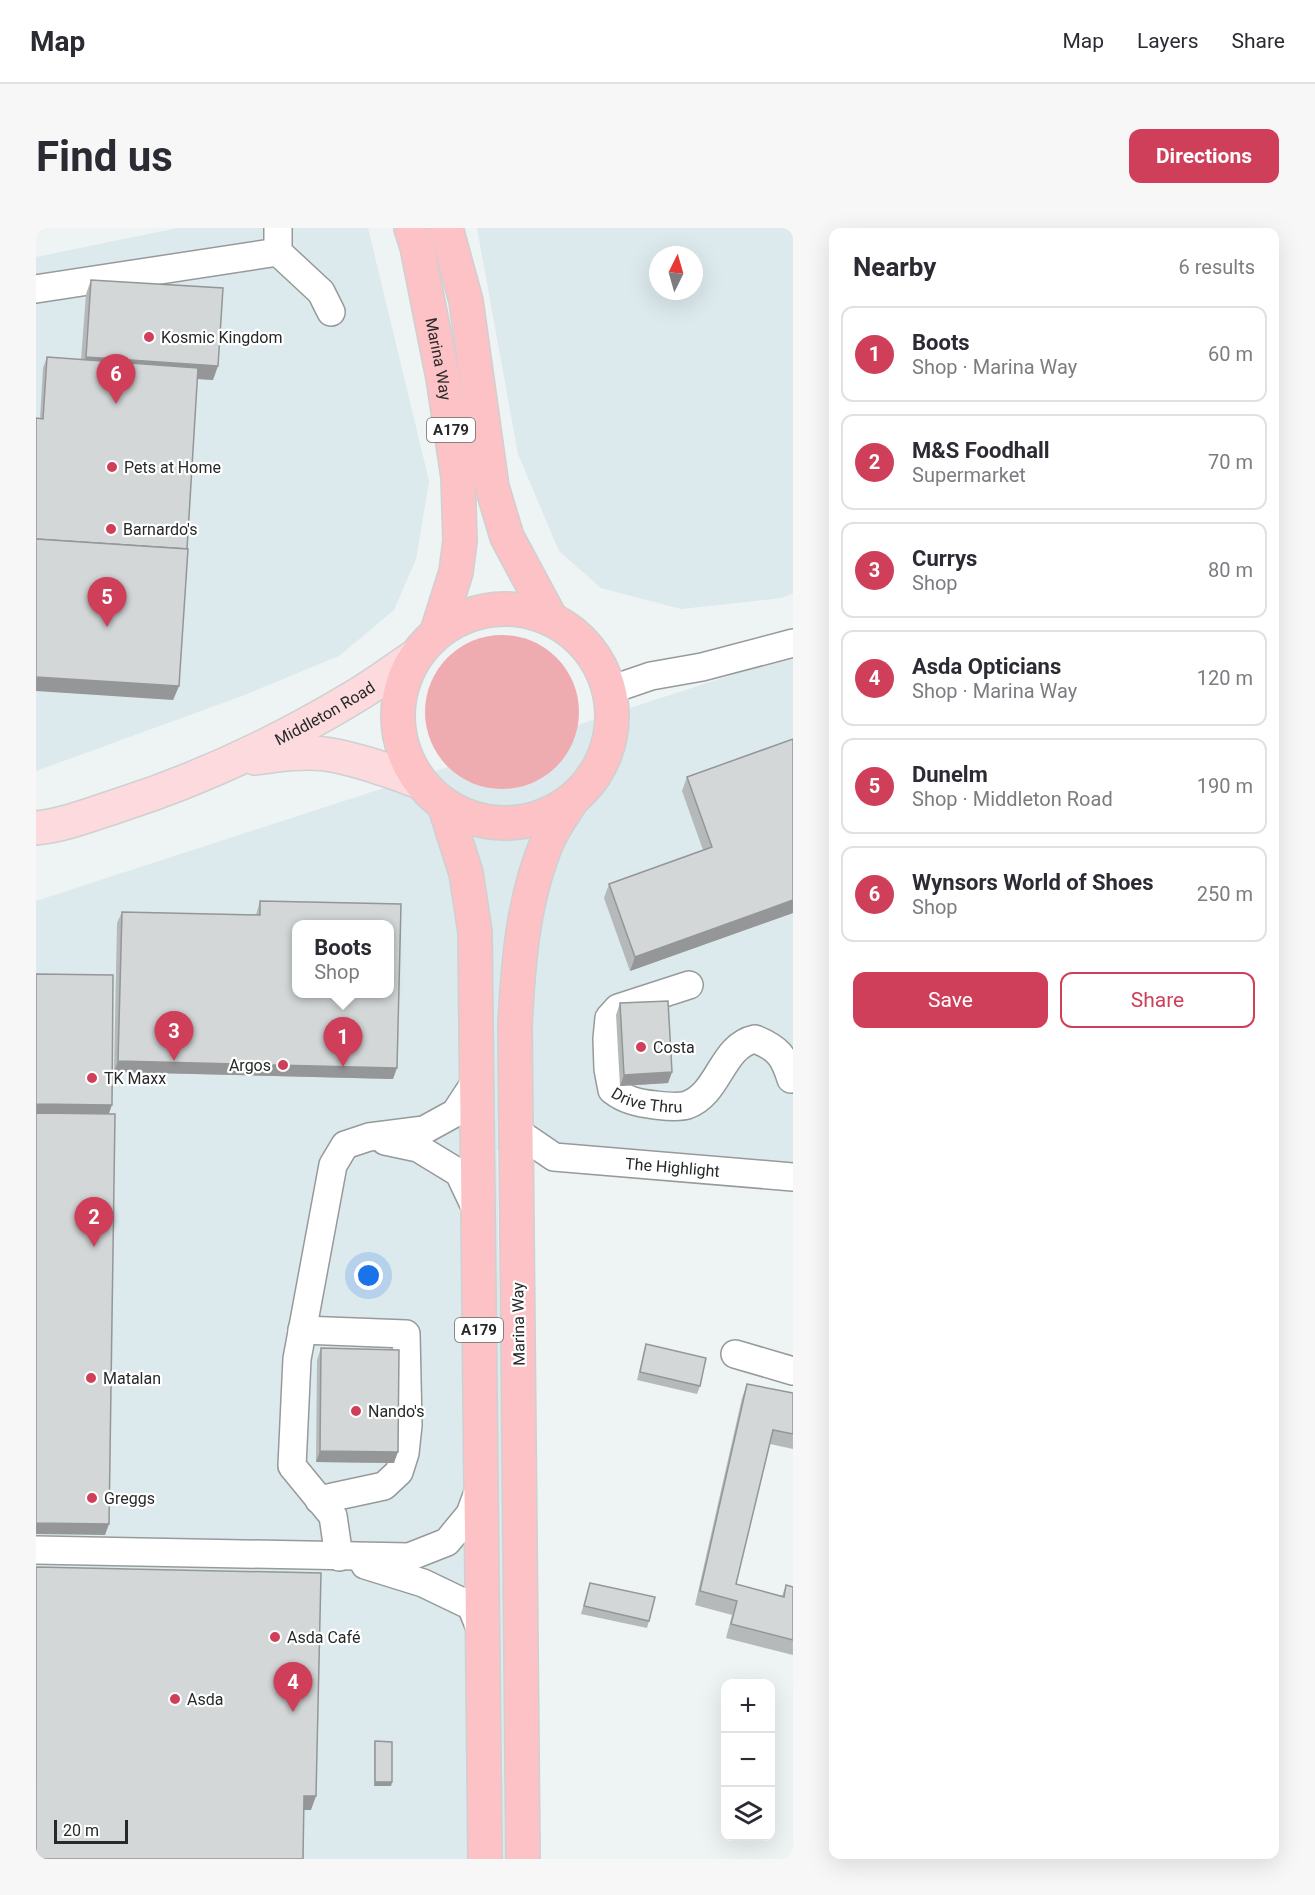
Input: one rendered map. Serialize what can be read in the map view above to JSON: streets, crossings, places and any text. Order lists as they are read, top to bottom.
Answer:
{
  "streets": {
    "highway": ["Marina Way", "A179"],
    "main road": ["Middleton Road"],
    "street": ["Drive Thru", "The Highlight"]
  },
  "crossings": [
    ["Marina Way", "A179"],
    ["Marina Way", "Middleton Road"],
    ["A179", "Middleton Road"]
  ],
  "places": [
    "Kosmic Kingdom",
    "Pets at Home",
    "Barnardo's",
    "Costa",
    "Argos",
    "TK Maxx",
    "Matalan",
    "Nando's",
    "Greggs",
    "Asda Café",
    "Asda"
  ],
  "scale_bar": "20 m",
  "north": "top",
  "page": {
    "header": "Map",
    "nav": ["Map", "Layers", "Share"],
    "buttons": [
      "Directions",
      ["Save", "Share"]
    ],
    "title": "Find us",
    "heading": ["Nearby", "6 results"],
    "list": [
      {
        "mark": "1",
        "name": "Boots",
        "note": "Shop · Marina Way",
        "value": "60 m"
      },
      {
        "mark": "2",
        "name": "M&S Foodhall",
        "note": "Supermarket",
        "value": "70 m"
      },
      {
        "mark": "3",
        "name": "Currys",
        "note": "Shop",
        "value": "80 m"
      },
      {
        "mark": "4",
        "name": "Asda Opticians",
        "note": "Shop · Marina Way",
        "value": "120 m"
      },
      {
        "mark": "5",
        "name": "Dunelm",
        "note": "Shop · Middleton Road",
        "value": "190 m"
      },
      {
        "mark": "6",
        "name": "Wynsors World of Shoes",
        "note": "Shop",
        "value": "250 m"
      }
    ],
    "pins": [
      "6",
      "5",
      "3",
      "1",
      "2",
      "4"
    ],
    "popup": ["Boots", "Shop"],
    "map_buttons": ["+", "−"],
    "scale": "20 m"
  }
}
